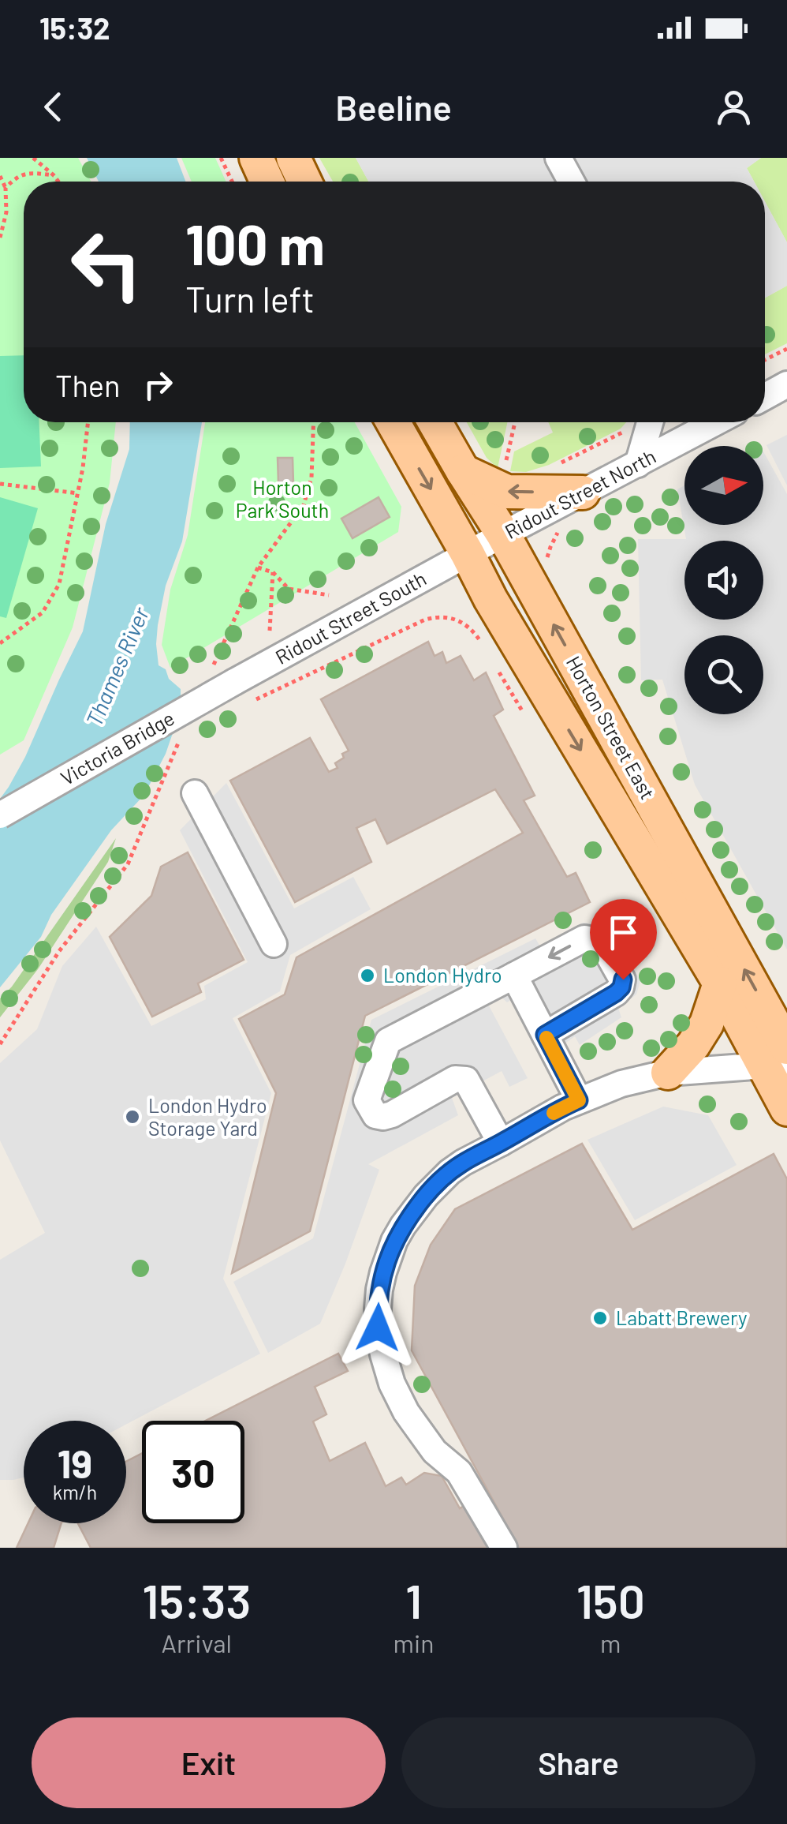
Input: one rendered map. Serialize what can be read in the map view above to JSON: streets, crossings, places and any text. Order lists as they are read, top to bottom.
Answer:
{
  "streets": {
    "main road": ["Horton Street East"],
    "street": ["Ridout Street North", "Ridout Street South", "Victoria Bridge"]
  },
  "crossings": [
    ["Ridout Street North", "Ridout Street South"],
    ["Ridout Street North", "Horton Street East"],
    ["Ridout Street South", "Horton Street East"],
    ["Ridout Street South", "Victoria Bridge"]
  ],
  "water": ["Thames River"],
  "parks": ["Horton Park South"],
  "places": ["London Hydro", "London Hydro Storage Yard", "Labatt Brewery"],
  "north": "right",
  "page": {
    "status": "15:32",
    "header": "Beeline",
    "turn": ["100 m", "Turn left"],
    "then": "Then",
    "speed": "19 km/h",
    "limit": "30",
    "eta": [
      "15:33",
      "Arrival",
      "1",
      "min",
      "150",
      "m"
    ],
    "buttons": ["Exit", "Share"]
  }
}
